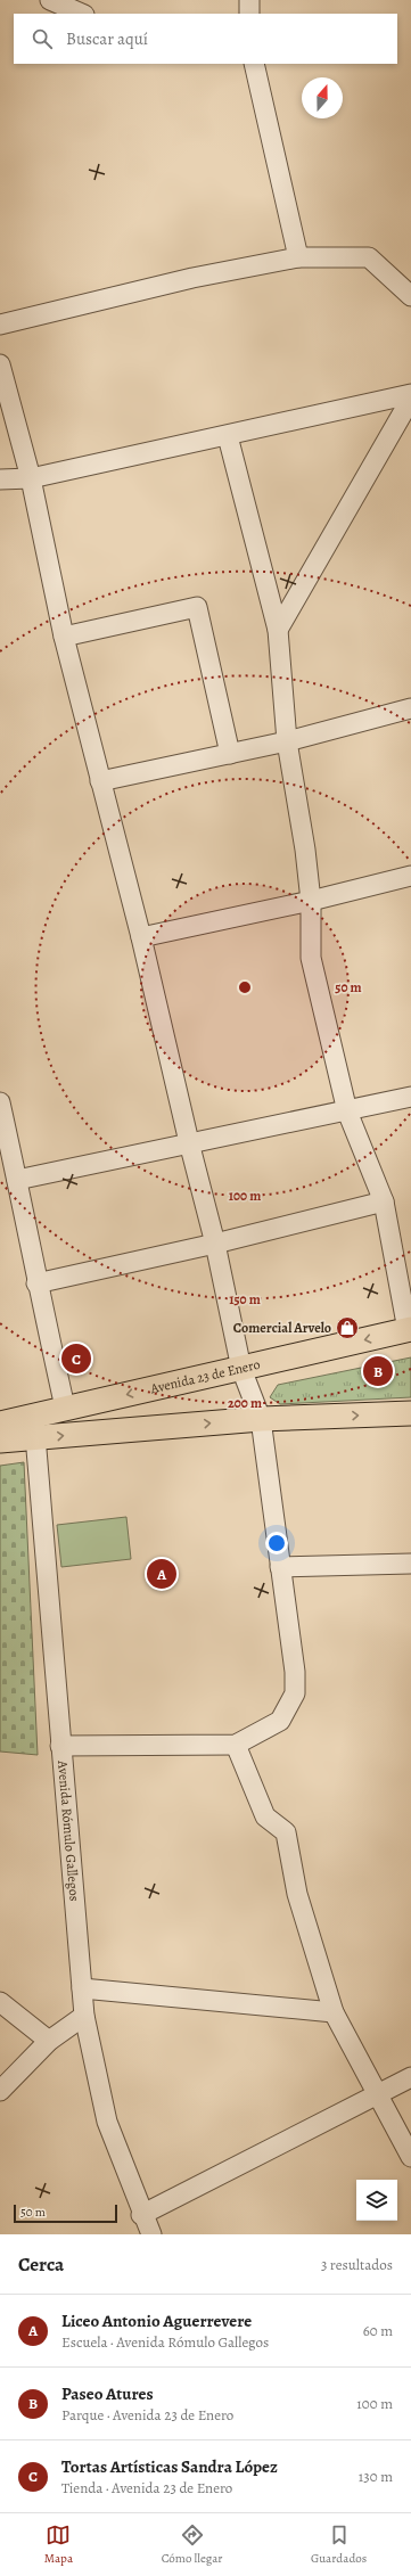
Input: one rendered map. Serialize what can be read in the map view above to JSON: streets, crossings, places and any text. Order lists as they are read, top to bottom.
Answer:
{
  "streets": {
    "main road": ["Avenida 23 de Enero"],
    "street": ["Avenida Rómulo Gallegos"]
  },
  "crossings": [
    ["Avenida 23 de Enero", "Avenida Rómulo Gallegos"]
  ],
  "places": {
    "shop": ["Comercial Arvelo"]
  },
  "scale_bar": "50 m",
  "north": "top",
  "page": {
    "search": "Buscar aquí",
    "pins": ["C", "B", "A"],
    "scale": "50 m",
    "heading": ["Cerca", "3 resultados"],
    "list": [
      {
        "mark": "A",
        "name": "Liceo Antonio Aguerrevere",
        "note": "Escuela · Avenida Rómulo Gallegos",
        "value": "60 m"
      },
      {
        "mark": "B",
        "name": "Paseo Atures",
        "note": "Parque · Avenida 23 de Enero",
        "value": "100 m"
      },
      {
        "mark": "C",
        "name": "Tortas Artísticas Sandra López",
        "note": "Tienda · Avenida 23 de Enero",
        "value": "130 m"
      }
    ],
    "nav": ["Mapa", "Cómo llegar", "Guardados"]
  },
  "rings": [
    "50 m",
    "100 m",
    "150 m",
    "200 m"
  ]
}
